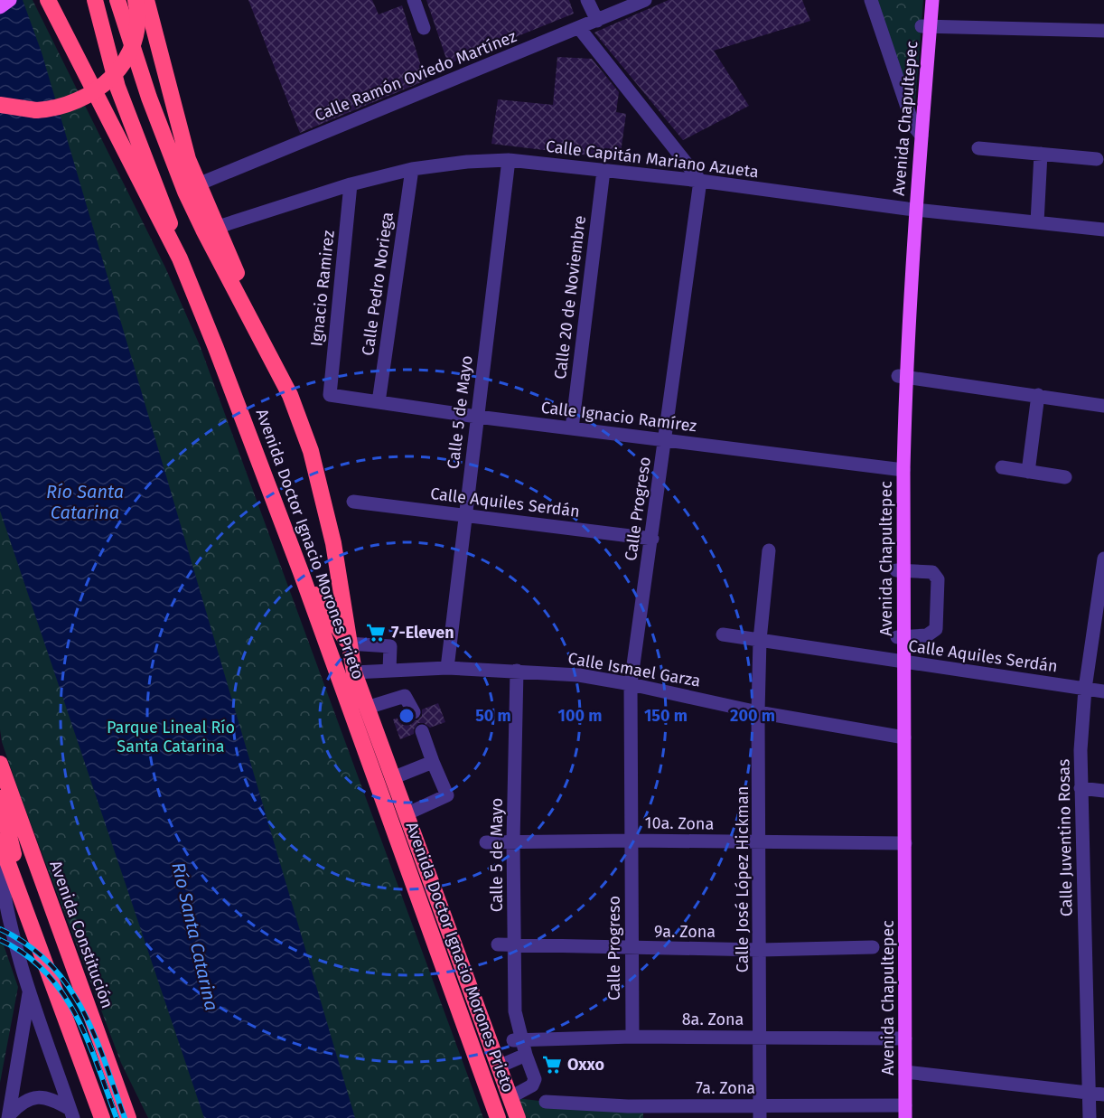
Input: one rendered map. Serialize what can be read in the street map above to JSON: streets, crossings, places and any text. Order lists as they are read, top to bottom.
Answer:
{
  "streets": {
    "highway": ["Avenida Doctor Ignacio Morones Prieto", "Avenida Constitución"],
    "main road": ["Avenida Chapultepec"],
    "street": [
      "Calle Ramón Oviedo Martínez",
      "Calle Capitán Mariano Azueta",
      "Calle Pedro Noriega",
      "Ignacio Ramirez",
      "Calle 20 de Noviembre",
      "Calle 5 de Mayo",
      "Calle Ignacio Ramírez",
      "Calle Aquiles Serdán",
      "Calle Progreso",
      "Calle Ismael Garza",
      "10a. Zona",
      "Calle Juventino Rosas",
      "Calle José López Hickman",
      "9a. Zona",
      "8a. Zona",
      "7a. Zona"
    ]
  },
  "crossings": [
    ["Avenida Chapultepec", "Calle Capitán Mariano Azueta"],
    ["Avenida Chapultepec", "Calle Ignacio Ramírez"],
    ["Avenida Chapultepec", "Calle Aquiles Serdán"],
    ["Avenida Chapultepec", "Calle Ismael Garza"],
    ["Avenida Chapultepec", "10a. Zona"],
    ["Avenida Chapultepec", "8a. Zona"],
    ["Avenida Chapultepec", "7a. Zona"],
    ["Calle Capitán Mariano Azueta", "Calle Pedro Noriega"],
    ["Calle Capitán Mariano Azueta", "Ignacio Ramirez"],
    ["Calle Capitán Mariano Azueta", "Calle 20 de Noviembre"],
    ["Calle Capitán Mariano Azueta", "Calle 5 de Mayo"],
    ["Calle Capitán Mariano Azueta", "Calle Progreso"],
    ["Calle Capitán Mariano Azueta", "Avenida Doctor Ignacio Morones Prieto"],
    ["Calle Pedro Noriega", "Calle Ignacio Ramírez"],
    ["Ignacio Ramirez", "Calle Ignacio Ramírez"],
    ["Calle 20 de Noviembre", "Calle Ignacio Ramírez"],
    ["Calle 5 de Mayo", "Calle Ignacio Ramírez"],
    ["Calle 5 de Mayo", "Calle Aquiles Serdán"],
    ["Calle 5 de Mayo", "Avenida Doctor Ignacio Morones Prieto"],
    ["Calle 5 de Mayo", "Calle Ismael Garza"],
    ["Calle 5 de Mayo", "10a. Zona"],
    ["Calle 5 de Mayo", "9a. Zona"],
    ["Calle 5 de Mayo", "8a. Zona"],
    ["Calle Ignacio Ramírez", "Calle Progreso"],
    ["Calle Aquiles Serdán", "Calle Progreso"],
    ["Calle Aquiles Serdán", "Calle Juventino Rosas"],
    ["Calle Aquiles Serdán", "Calle José López Hickman"],
    ["Calle Progreso", "Calle Ismael Garza"],
    ["Calle Progreso", "10a. Zona"],
    ["Calle Progreso", "9a. Zona"],
    ["Calle Progreso", "8a. Zona"],
    ["Avenida Doctor Ignacio Morones Prieto", "Calle Ismael Garza"],
    ["Calle Ismael Garza", "Calle José López Hickman"],
    ["10a. Zona", "Calle José López Hickman"],
    ["Calle José López Hickman", "9a. Zona"],
    ["Calle José López Hickman", "8a. Zona"],
    ["Calle José López Hickman", "7a. Zona"]
  ],
  "water": ["Río Santa Catarina"],
  "parks": ["Parque Lineal Río Santa Catarina"],
  "places": {
    "supermarket": ["7-Eleven", "Oxxo"]
  },
  "rings": [
    "50 m",
    "100 m",
    "150 m",
    "200 m"
  ]
}
